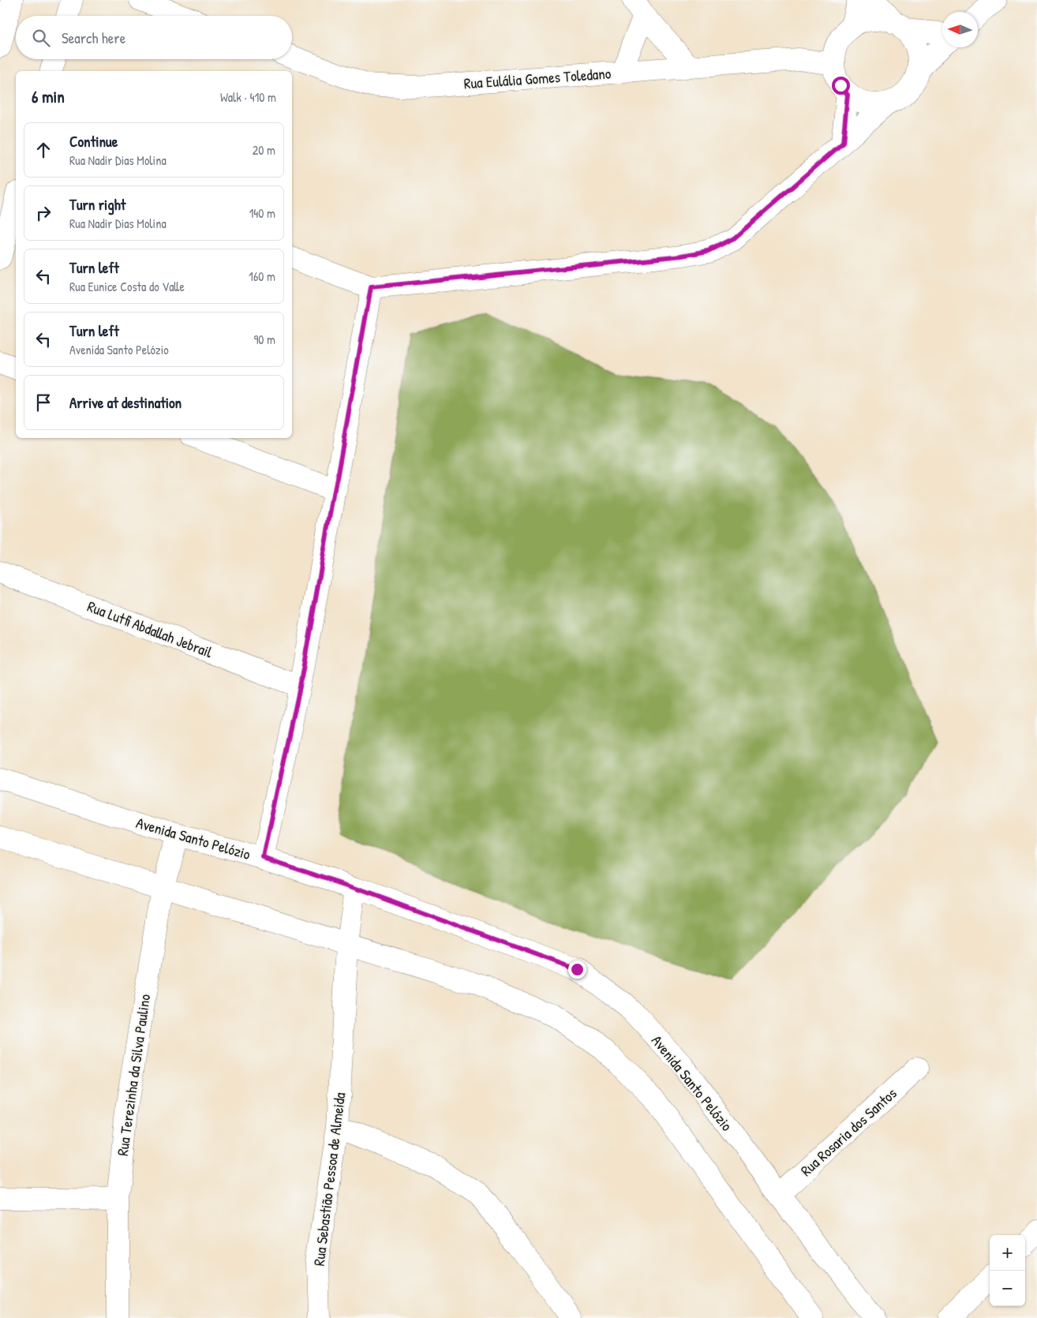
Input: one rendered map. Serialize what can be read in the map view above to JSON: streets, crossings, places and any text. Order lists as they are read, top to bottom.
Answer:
{
  "streets": {
    "street": [
      "Rua Eulália Gomes Toledano",
      "Rua Lutfi Abdallah Jebrail",
      "Avenida Santo Pelózio",
      "Rua Terezinha da Silva Paulino",
      "Rua Rosaria dos Santos",
      "Rua Sebastião Pessoa de Almeida"
    ]
  },
  "crossings": [
    ["Avenida Santo Pelózio", "Rua Terezinha da Silva Paulino"],
    ["Avenida Santo Pelózio", "Rua Rosaria dos Santos"],
    ["Avenida Santo Pelózio", "Rua Sebastião Pessoa de Almeida"]
  ],
  "north": "left",
  "page": {
    "search": "Search here",
    "heading": ["6 min", "Walk · 410 m"],
    "list": [
      ["Continue", "Rua Nadir Dias Molina", "20 m"],
      ["Turn right", "Rua Nadir Dias Molina", "140 m"],
      ["Turn left", "Rua Eunice Costa do Valle", "160 m"],
      ["Turn left", "Avenida Santo Pelózio", "90 m"],
      "Arrive at destination"
    ],
    "map_buttons": ["+", "−"]
  }
}
